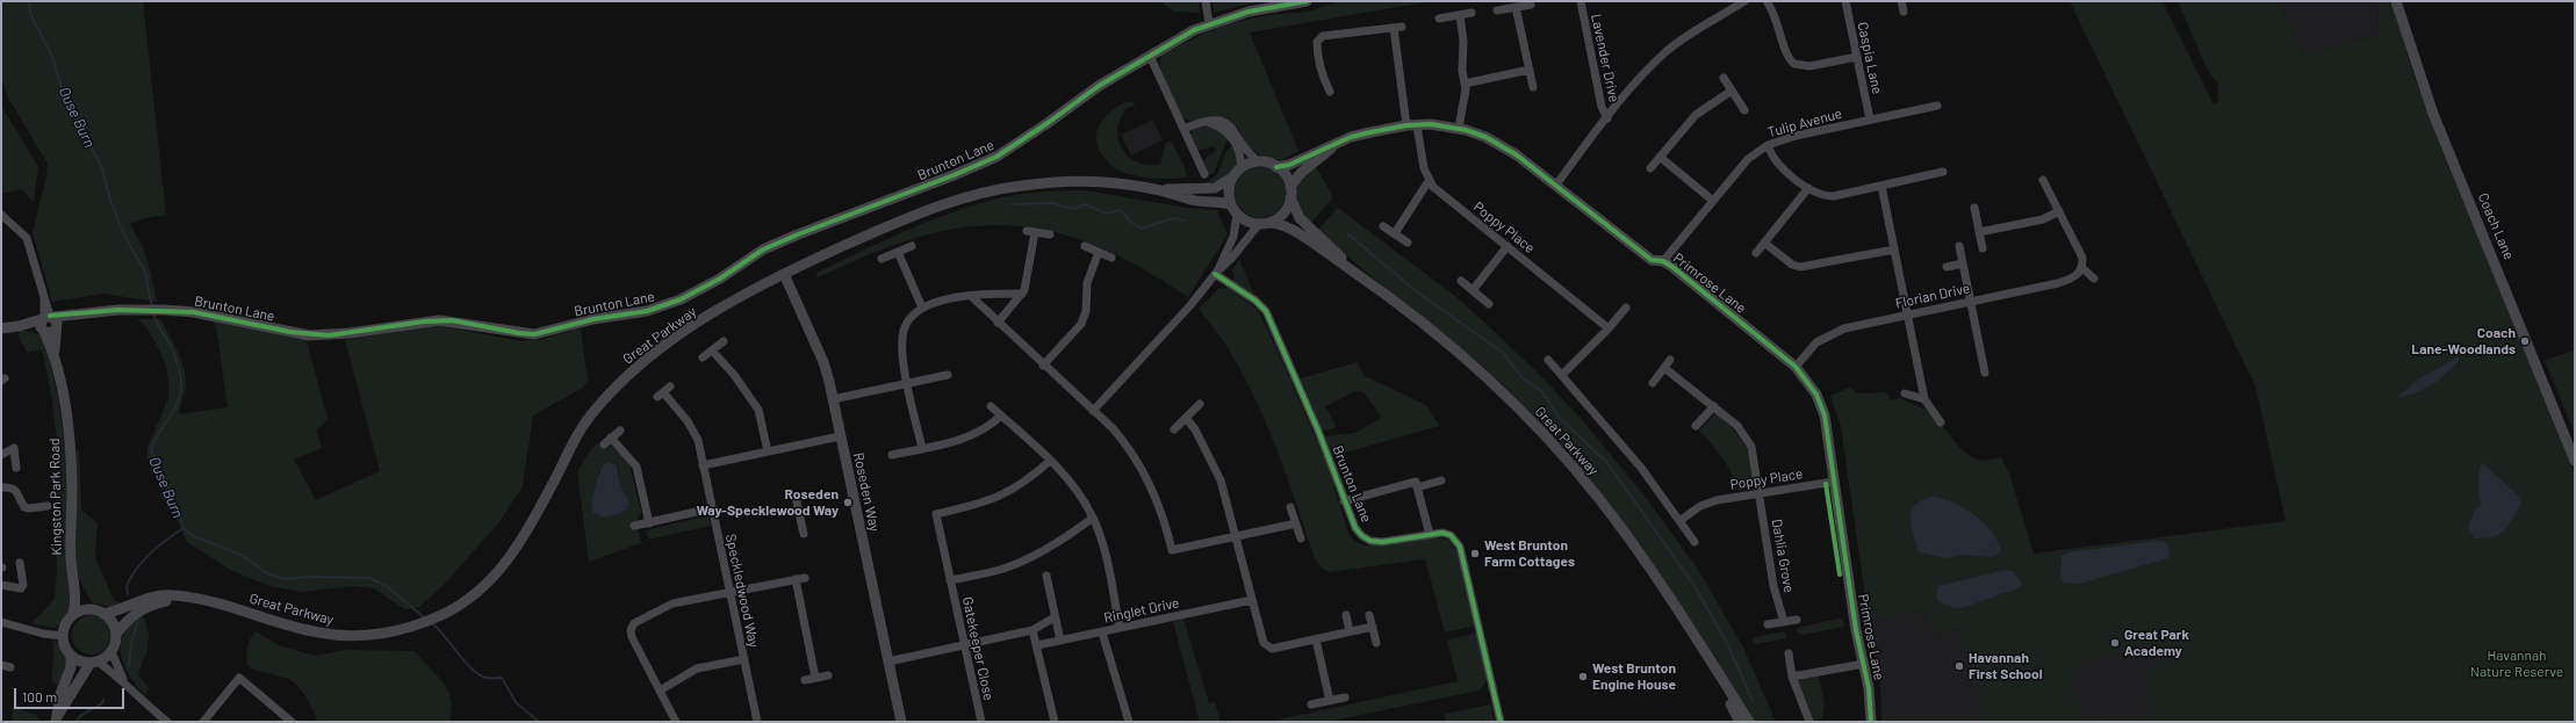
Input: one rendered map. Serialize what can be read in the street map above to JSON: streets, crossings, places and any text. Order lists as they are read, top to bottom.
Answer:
{
  "streets": {
    "street": [
      "Lavender Drive",
      "Caspia Lane",
      "Tulip Avenue",
      "Brunton Lane",
      "Coach Lane",
      "Poppy Place",
      "Primrose Lane",
      "Florian Drive",
      "Great Parkway",
      "Roseden Way",
      "Kingston Park Road",
      "Dahlia Grove",
      "Speckledwood Way",
      "Ringlet Drive",
      "Gatekeeper Close"
    ]
  },
  "crossings": [
    ["Lavender Drive", "Primrose Lane"],
    ["Caspia Lane", "Tulip Avenue"],
    ["Tulip Avenue", "Primrose Lane"],
    ["Brunton Lane", "Kingston Park Road"],
    ["Poppy Place", "Primrose Lane"],
    ["Poppy Place", "Dahlia Grove"],
    ["Primrose Lane", "Florian Drive"],
    ["Primrose Lane", "Great Parkway"],
    ["Great Parkway", "Roseden Way"],
    ["Great Parkway", "Kingston Park Road"]
  ],
  "water": ["Ouse Burn"],
  "parks": ["Havannah Nature Reserve"],
  "places": [
    "Coach Lane-Woodlands",
    "Roseden Way-Specklewood Way",
    "West Brunton Farm Cottages",
    "Great Park Academy",
    "Havannah First School",
    "West Brunton Engine House"
  ],
  "scale_bar": "100 m"
}
